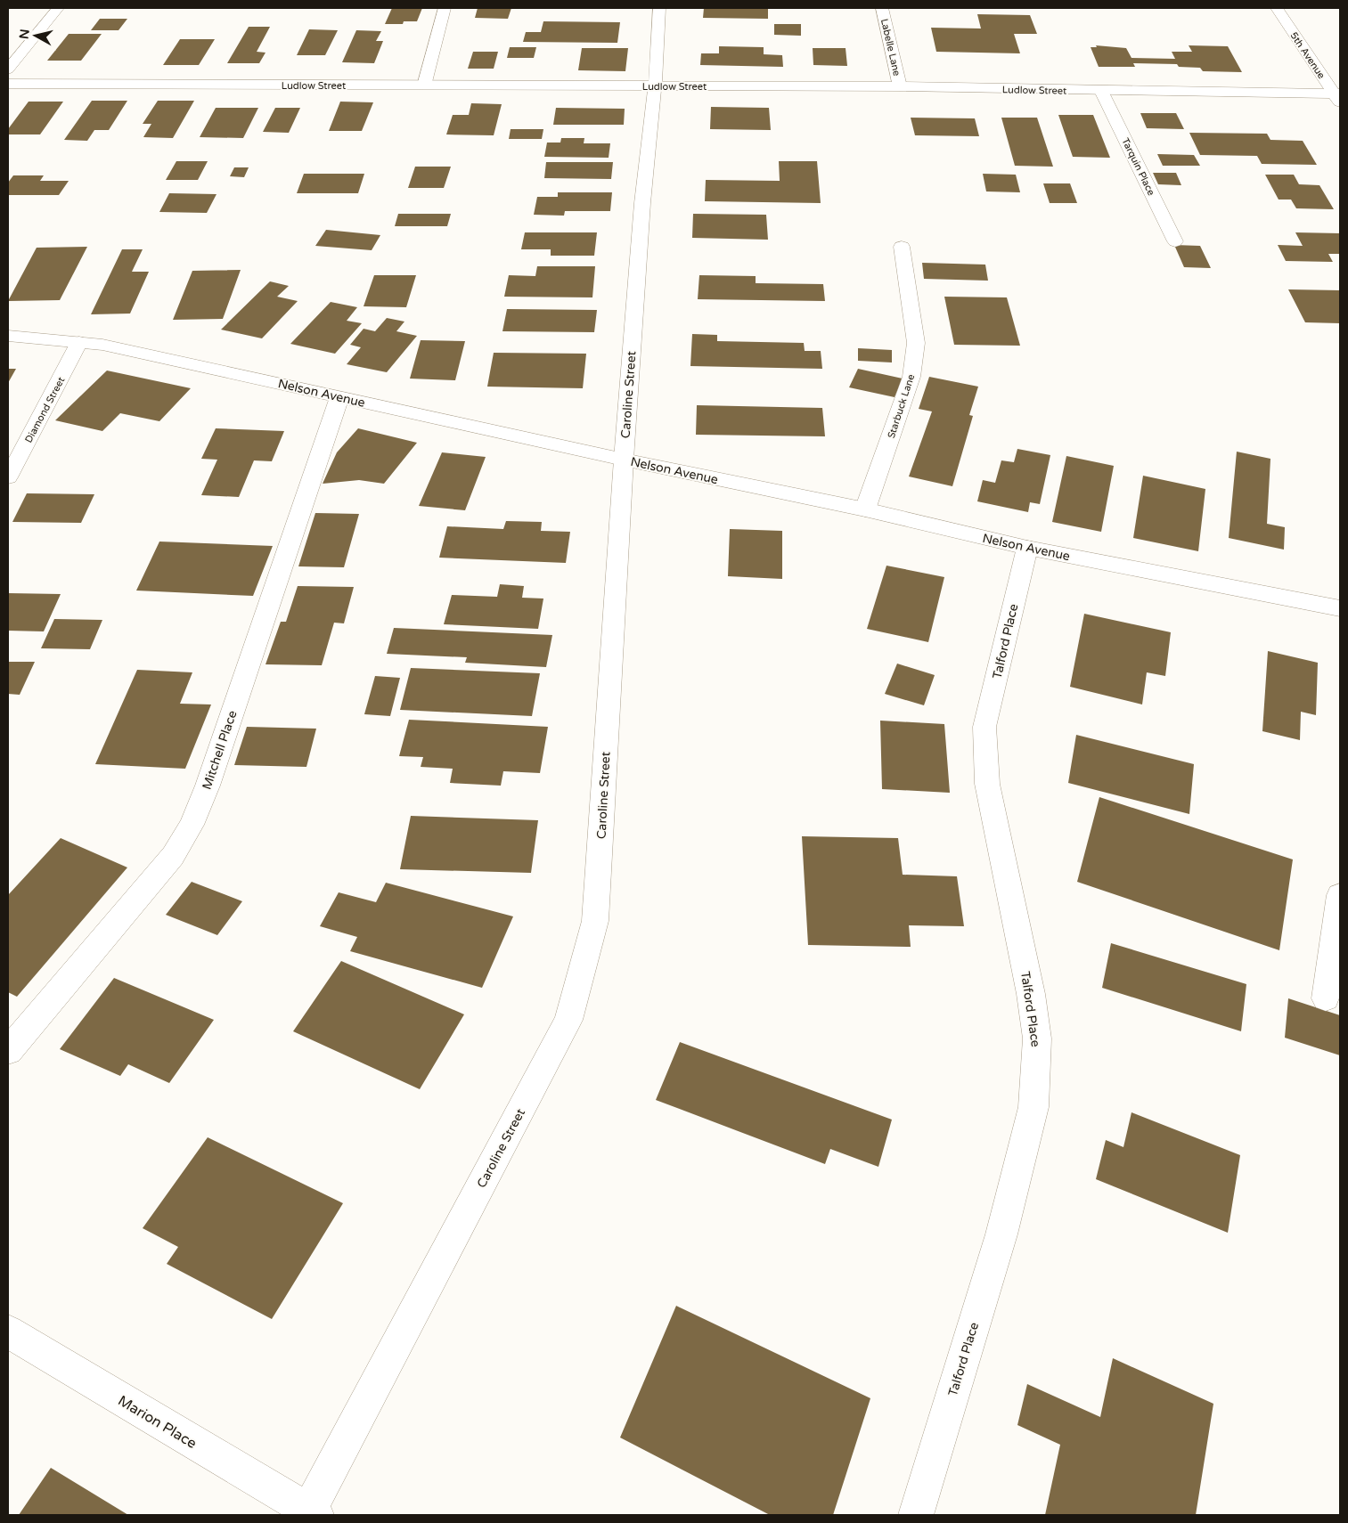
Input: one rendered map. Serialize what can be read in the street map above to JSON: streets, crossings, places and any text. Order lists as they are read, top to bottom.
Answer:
{
  "streets": {
    "street": [
      "Labelle Lane",
      "5th Avenue",
      "Ludlow Street",
      "Tarquin Place",
      "Nelson Avenue",
      "Caroline Street",
      "Starbuck Lane",
      "Diamond Street",
      "Talford Place",
      "Mitchell Place",
      "Marion Place"
    ]
  },
  "crossings": [
    ["Labelle Lane", "Ludlow Street"],
    ["5th Avenue", "Ludlow Street"],
    ["Ludlow Street", "Tarquin Place"],
    ["Ludlow Street", "Caroline Street"],
    ["Nelson Avenue", "Caroline Street"],
    ["Nelson Avenue", "Starbuck Lane"],
    ["Nelson Avenue", "Diamond Street"],
    ["Nelson Avenue", "Talford Place"],
    ["Nelson Avenue", "Mitchell Place"],
    ["Caroline Street", "Marion Place"]
  ],
  "north": "left"
}
